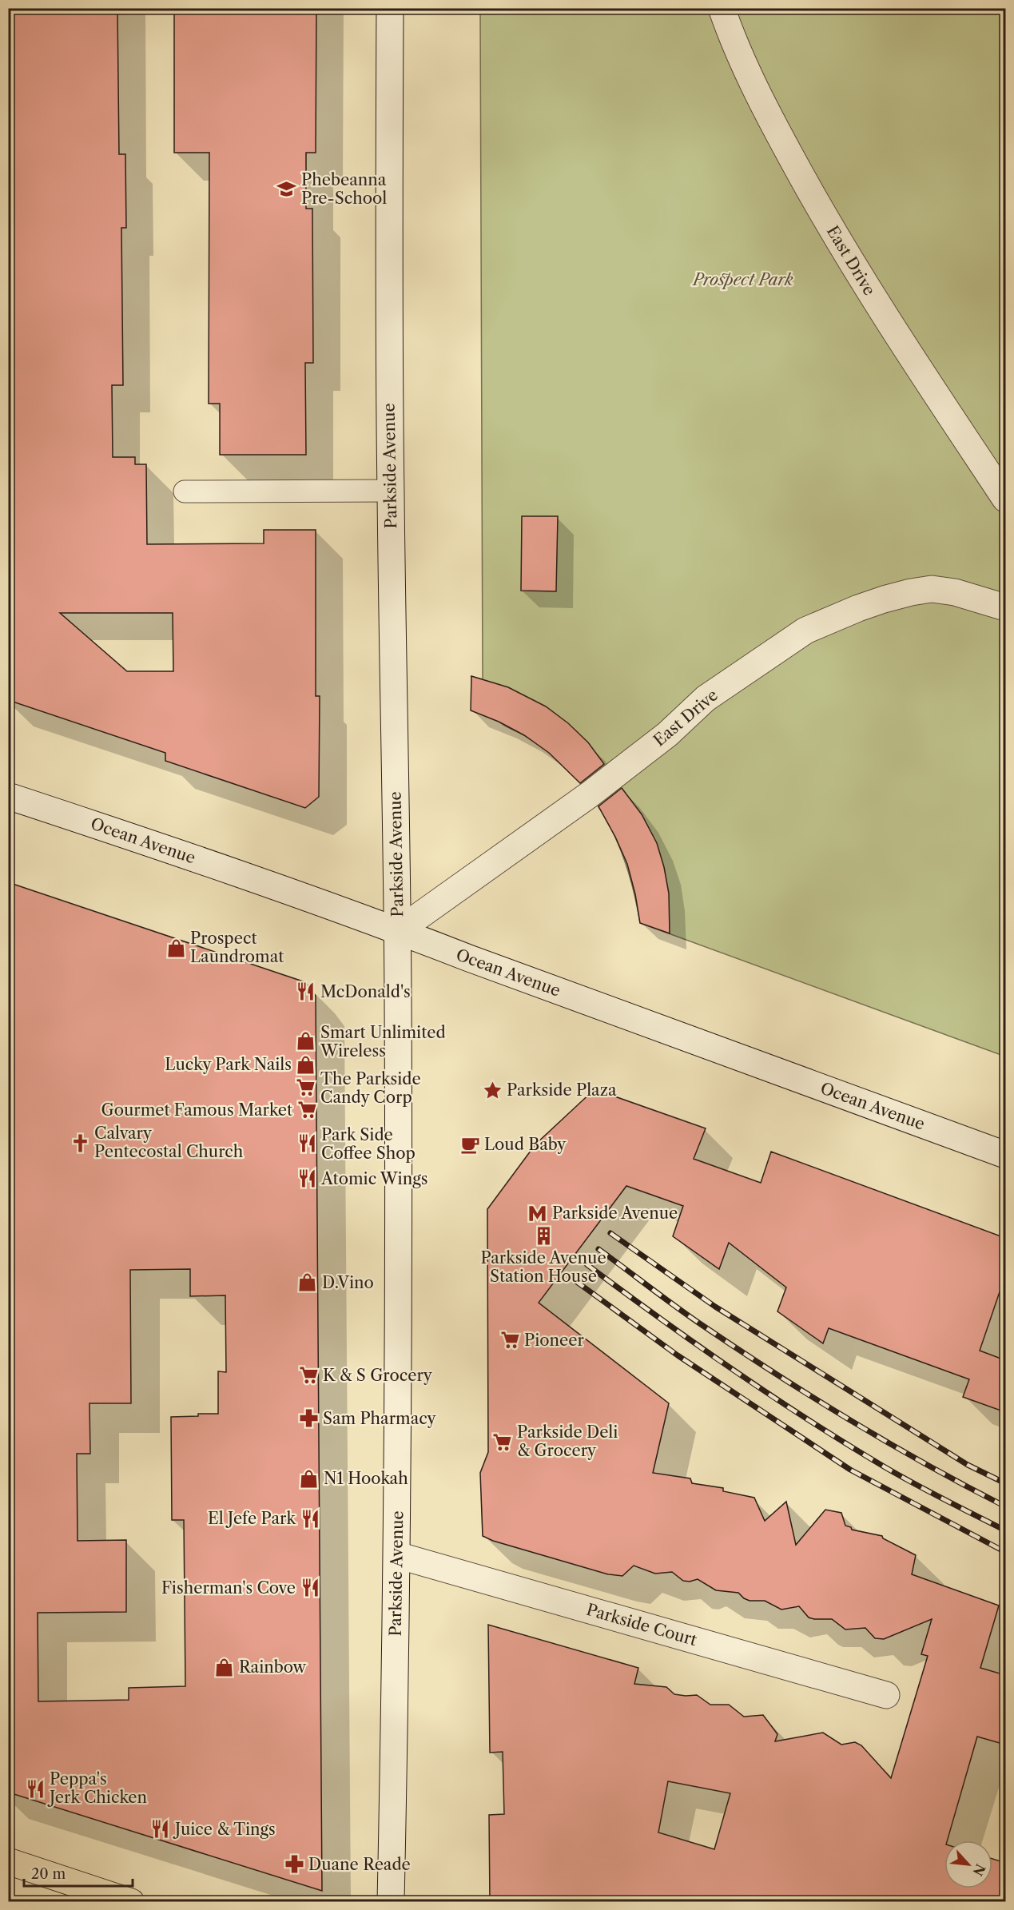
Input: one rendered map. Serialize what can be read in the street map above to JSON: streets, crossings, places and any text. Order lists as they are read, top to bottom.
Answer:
{
  "streets": {
    "main road": [
      "East Drive",
      "Parkside Avenue",
      "Ocean Avenue",
      "Parkside Court"
    ]
  },
  "crossings": [
    ["East Drive", "Parkside Avenue"],
    ["East Drive", "Ocean Avenue"],
    ["Parkside Avenue", "Ocean Avenue"],
    ["Parkside Avenue", "Parkside Court"]
  ],
  "parks": ["Prospect Park"],
  "places": {
    "school or university": ["Phebeanna Pre-School"],
    "shop": [
      "Prospect Laundromat",
      "Smart Unlimited Wireless",
      "Lucky Park Nails",
      "D.Vino",
      "N1 Hookah",
      "Rainbow"
    ],
    "restaurant": [
      "McDonald's",
      "Park Side Coffee Shop",
      "Atomic Wings",
      "El Jefe Park",
      "Fisherman's Cove",
      "Peppa's Jerk Chicken",
      "Juice & Tings"
    ],
    "supermarket": [
      "The Parkside Candy Corp",
      "Gourmet Famous Market",
      "Pioneer",
      "K & S Grocery",
      "Parkside Deli & Grocery"
    ],
    "place": ["Parkside Plaza"],
    "church": ["Calvary Pentecostal Church"],
    "cafe": ["Loud Baby"],
    "metro station": ["Parkside Avenue"],
    "building": ["Parkside Avenue Station House"],
    "pharmacy": ["Sam Pharmacy", "Duane Reade"]
  },
  "scale_bar": "20 m",
  "north": "bottom right"
}
